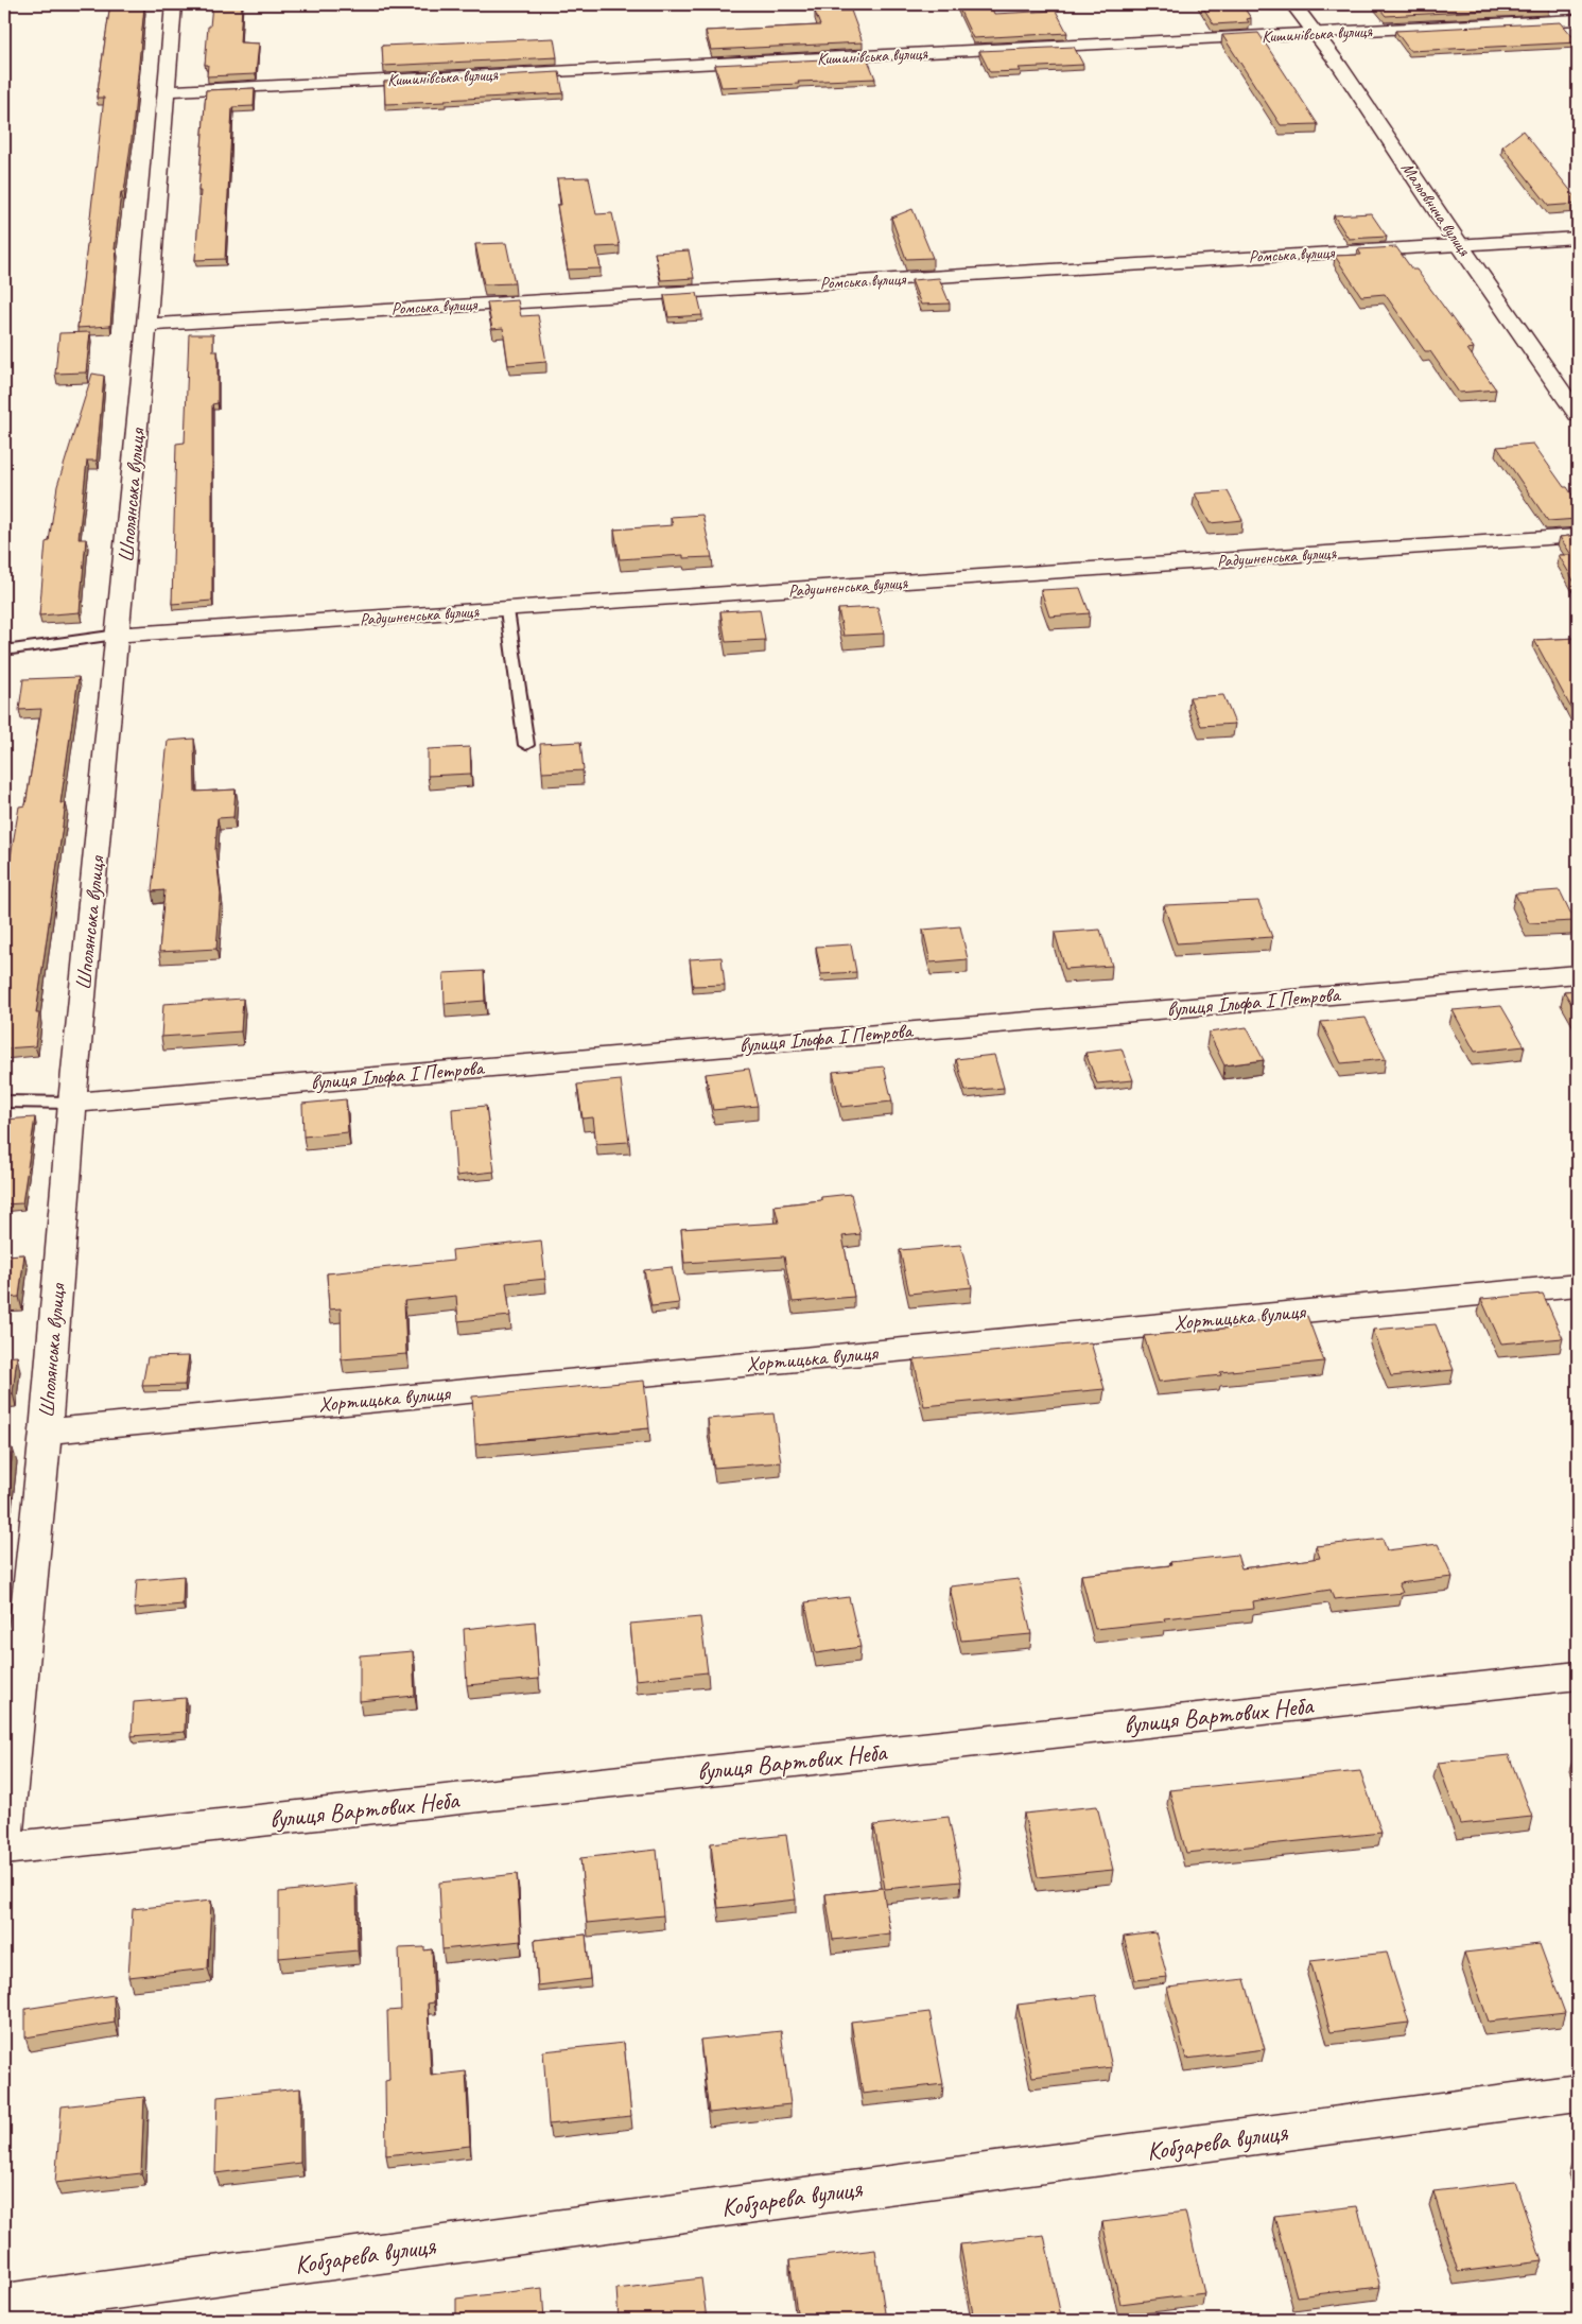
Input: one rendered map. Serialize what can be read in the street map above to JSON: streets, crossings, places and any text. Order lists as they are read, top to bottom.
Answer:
{
  "streets": {
    "street": [
      "Кишинівська вулиця",
      "Мальовнича вулиця",
      "Ромська вулиця",
      "Шполянська вулиця",
      "Радушненська вулиця",
      "вулиця Ільфа І Петрова",
      "Хортицька вулиця",
      "вулиця Вартових Неба",
      "Кобзарева вулиця"
    ]
  },
  "crossings": [
    ["Кишинівська вулиця", "Мальовнича вулиця"],
    ["Кишинівська вулиця", "Шполянська вулиця"],
    ["Мальовнича вулиця", "Ромська вулиця"],
    ["Ромська вулиця", "Шполянська вулиця"],
    ["Шполянська вулиця", "Радушненська вулиця"],
    ["Шполянська вулиця", "вулиця Ільфа І Петрова"],
    ["Шполянська вулиця", "Хортицька вулиця"]
  ]
}
